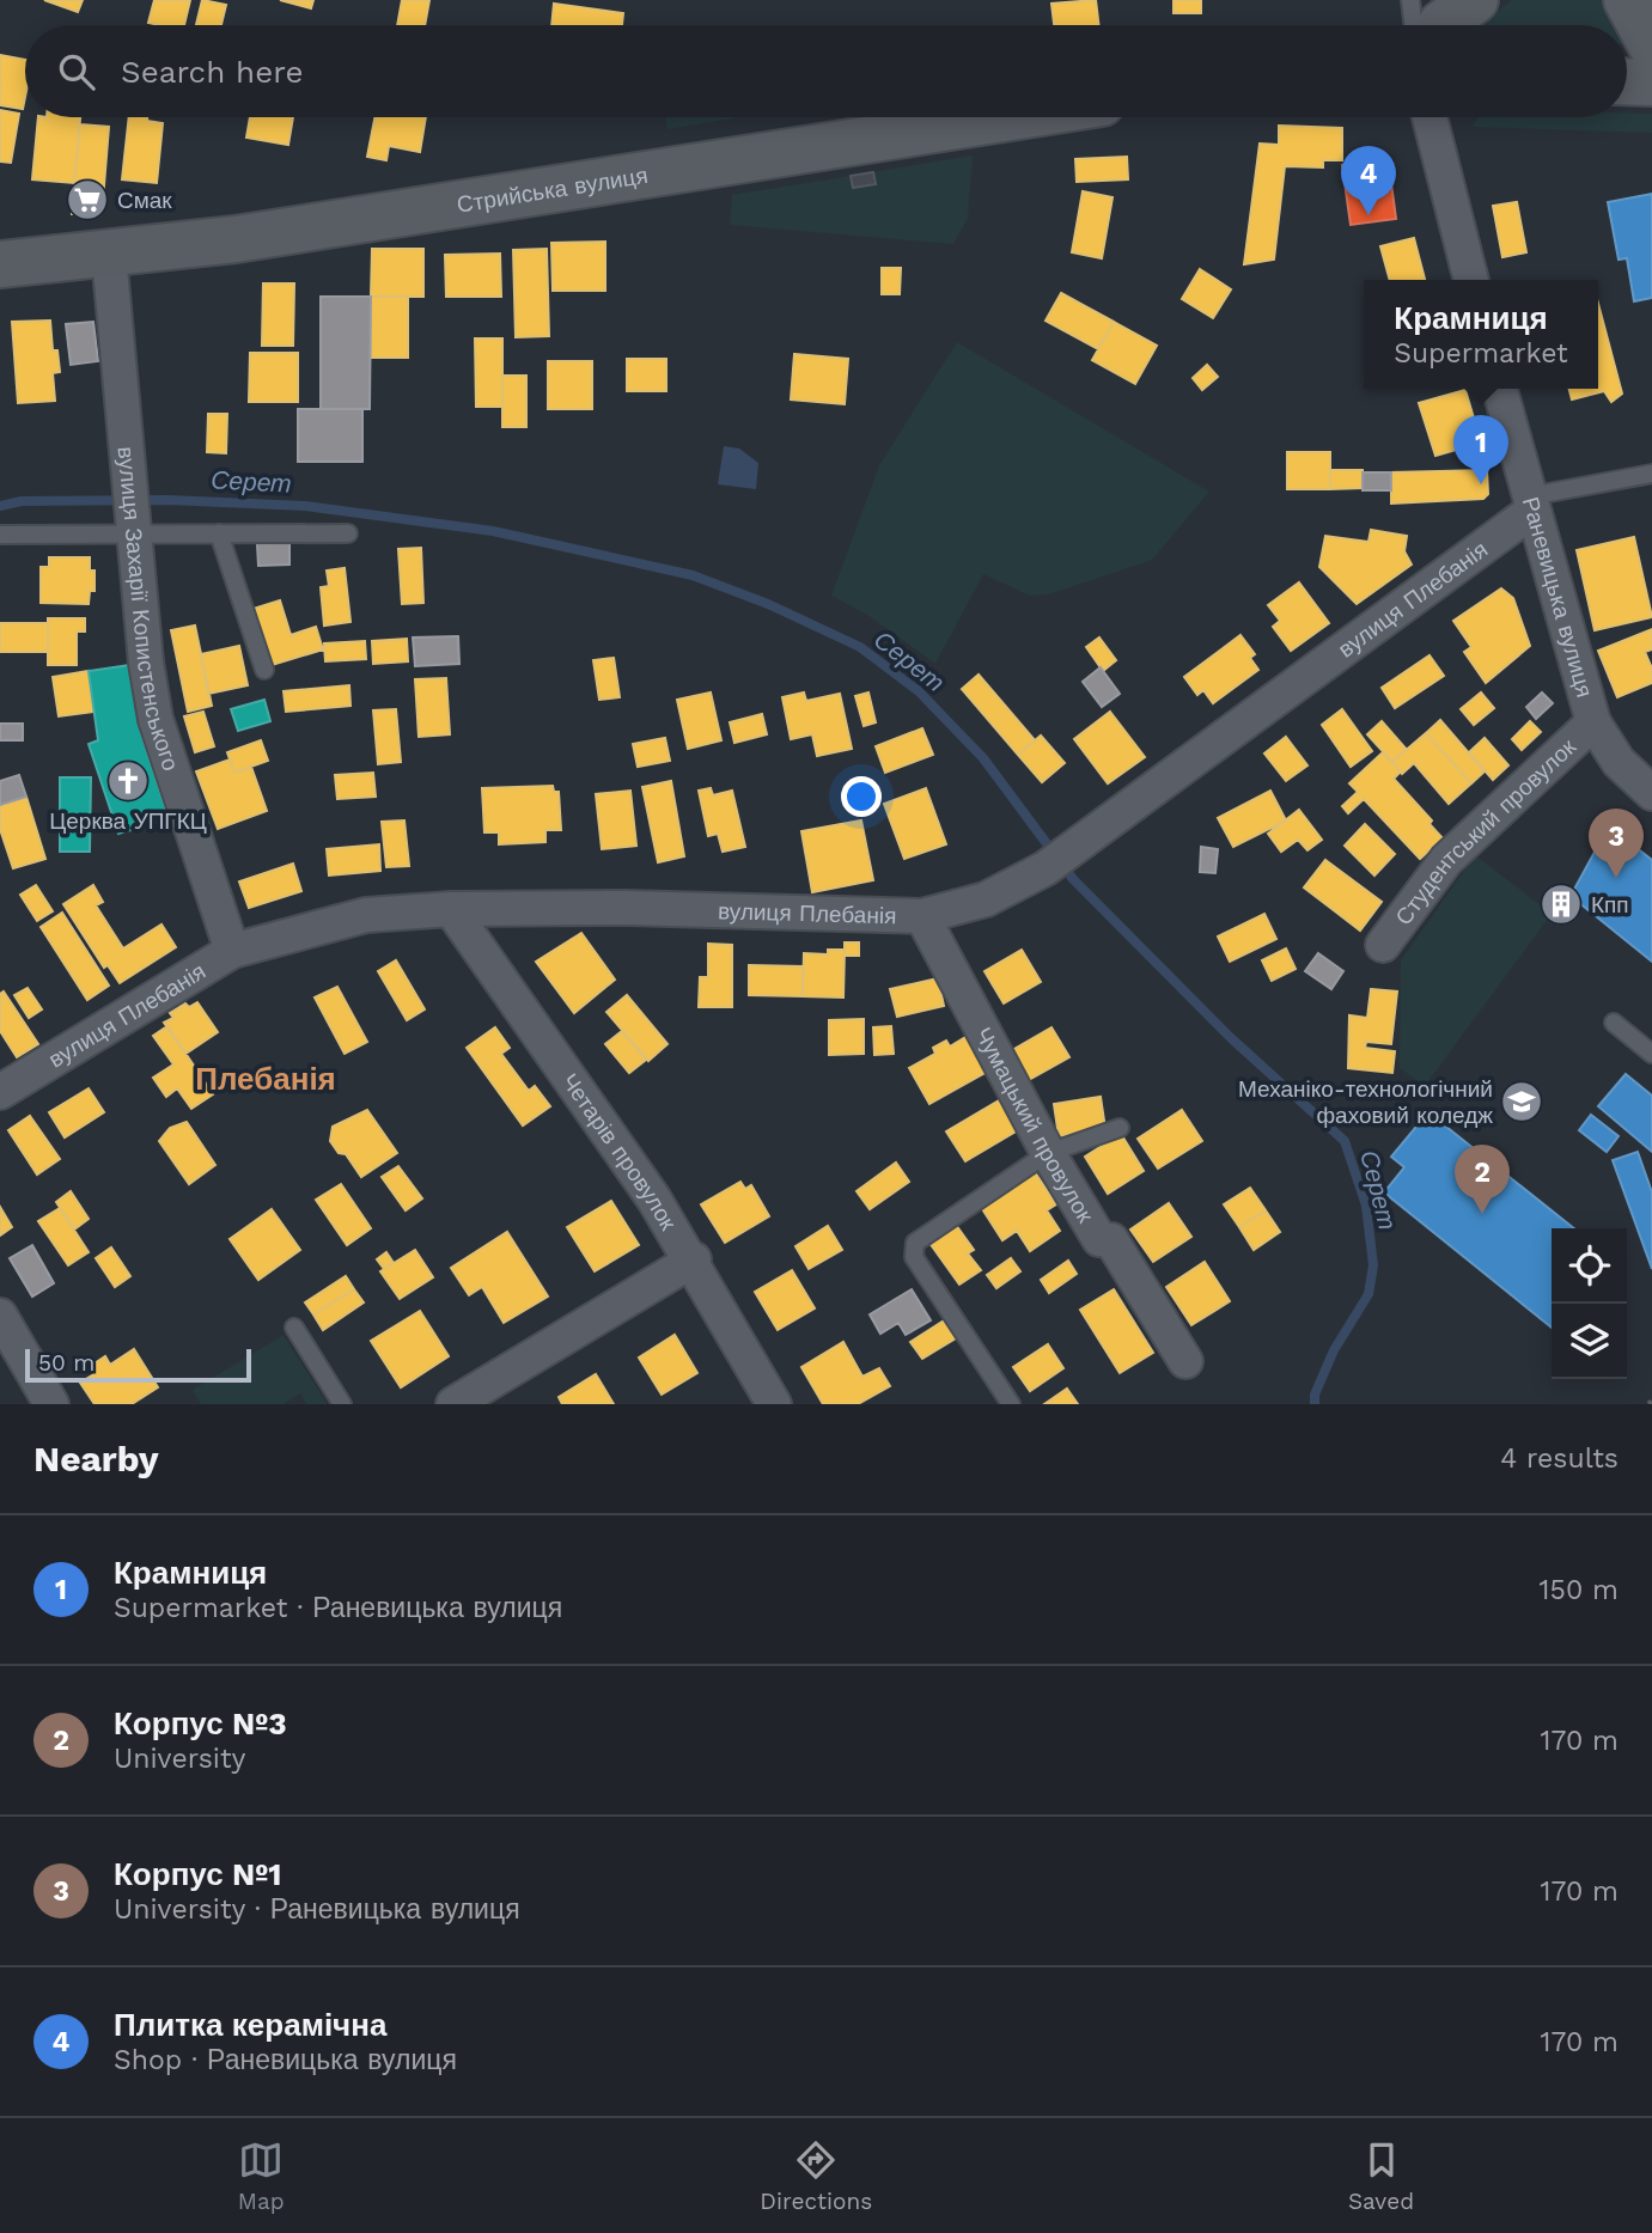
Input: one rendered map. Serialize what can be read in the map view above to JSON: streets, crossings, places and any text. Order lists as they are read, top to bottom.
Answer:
{
  "streets": {
    "main road": ["Стрийська вулиця"],
    "street": [
      "Раневицька вулиця",
      "вулиця Плебанія",
      "вулиця Захарії Копистенського",
      "Студентський провулок",
      "Чумацький провулок",
      "Четарів провулок"
    ]
  },
  "crossings": [
    ["Стрийська вулиця", "вулиця Захарії Копистенського"],
    ["Раневицька вулиця", "вулиця Плебанія"],
    ["Раневицька вулиця", "Студентський провулок"],
    ["вулиця Плебанія", "вулиця Захарії Копистенського"],
    ["вулиця Плебанія", "Чумацький провулок"],
    ["вулиця Плебанія", "Четарів провулок"]
  ],
  "districts": ["Плебанія"],
  "water": ["Серет"],
  "places": {
    "supermarket": ["Смак"],
    "church": ["Церква УПГКЦ"],
    "building": ["Кпп"],
    "school or university": ["Механіко-технологічний фаховий коледж"]
  },
  "scale_bar": "50 m",
  "page": {
    "search": "Search here",
    "pins": [
      "4",
      "1",
      "3",
      "2"
    ],
    "popup": ["Крамниця", "Supermarket"],
    "scale": "50 m",
    "heading": ["Nearby", "4 results"],
    "list": [
      {
        "mark": "1",
        "name": "Крамниця",
        "note": "Supermarket · Раневицька вулиця",
        "value": "150 m"
      },
      {
        "mark": "2",
        "name": "Корпус №3",
        "note": "University",
        "value": "170 m"
      },
      {
        "mark": "3",
        "name": "Корпус №1",
        "note": "University · Раневицька вулиця",
        "value": "170 m"
      },
      {
        "mark": "4",
        "name": "Плитка керамічна",
        "note": "Shop · Раневицька вулиця",
        "value": "170 m"
      }
    ],
    "nav": ["Map", "Directions", "Saved"]
  }
}
